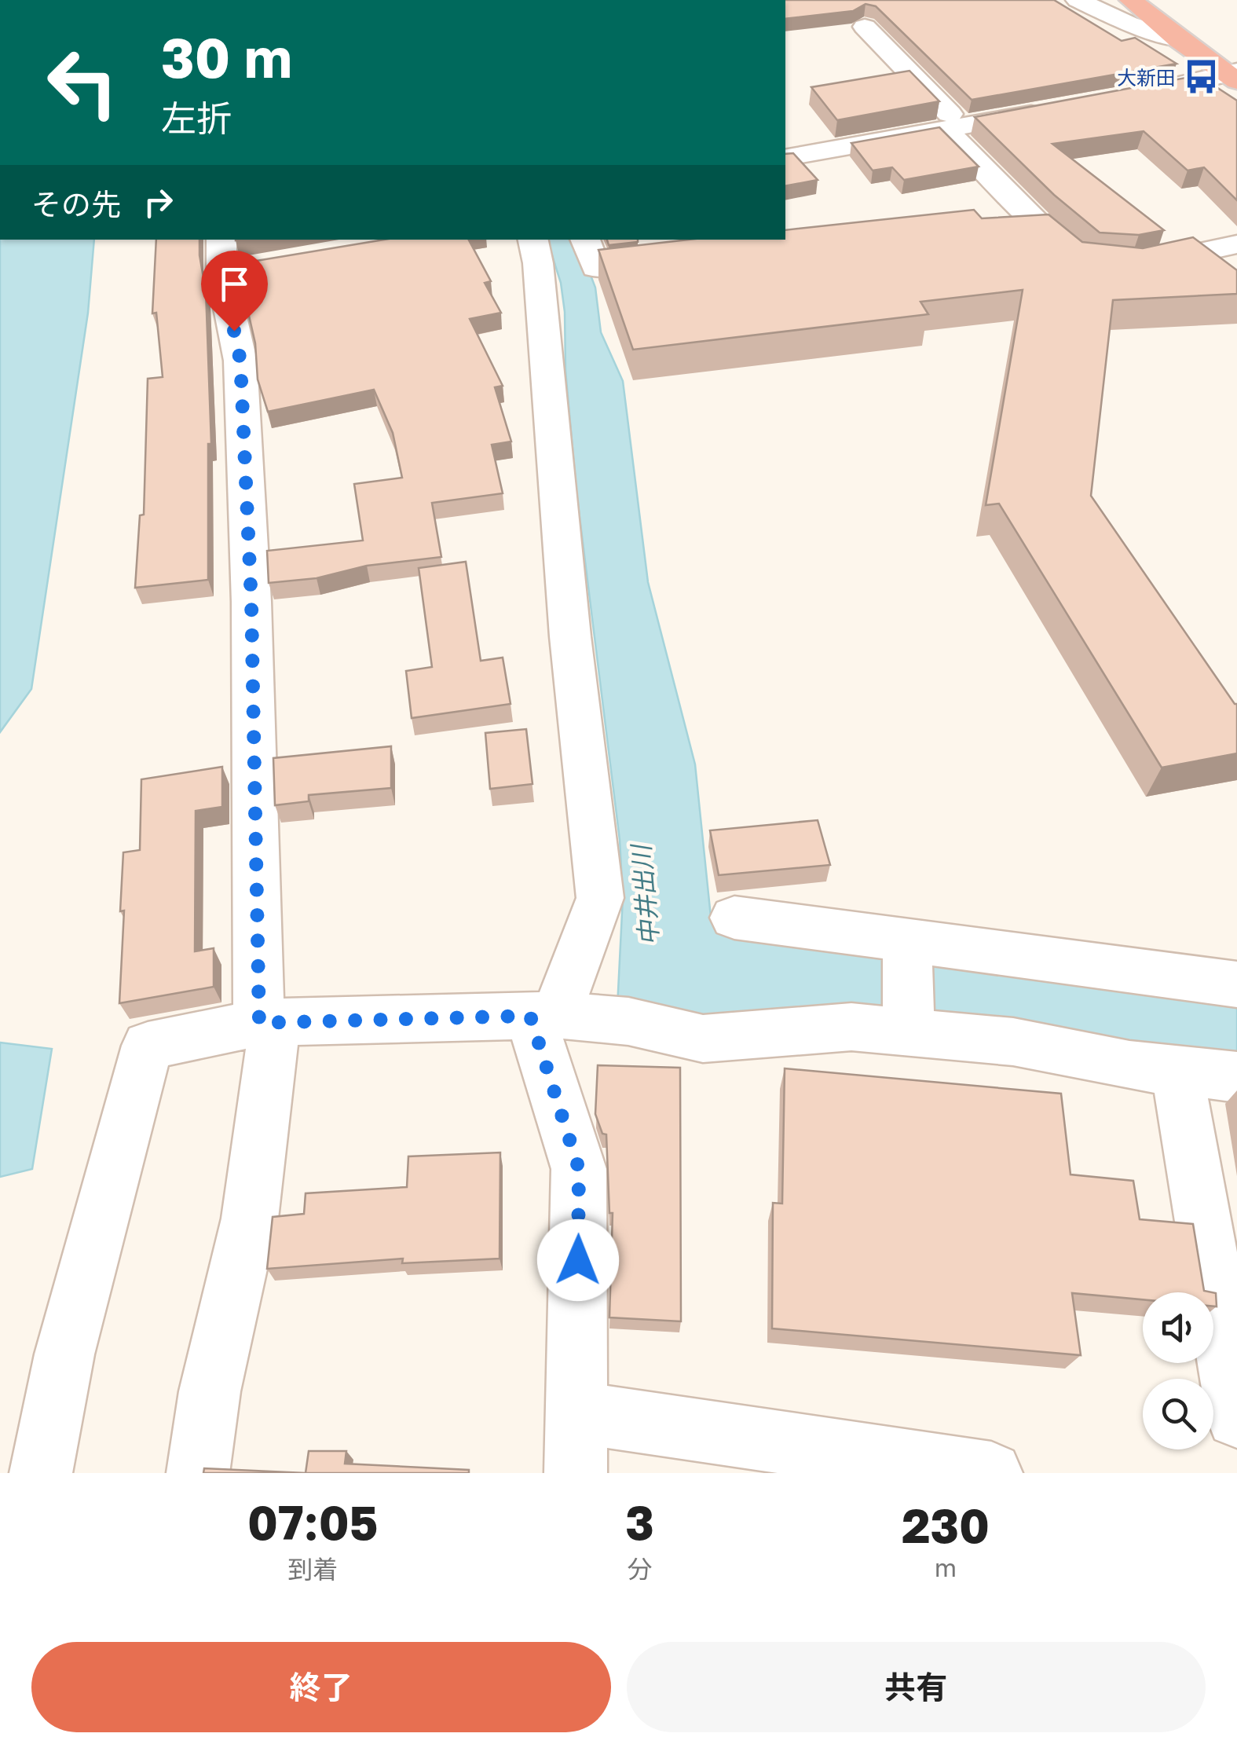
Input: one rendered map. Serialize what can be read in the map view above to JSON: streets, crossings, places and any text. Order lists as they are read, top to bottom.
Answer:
{
  "water": ["中井出川"],
  "places": {
    "bus stop": ["大新田"]
  },
  "page": {
    "turn": ["30 m", "左折"],
    "then": "その先",
    "eta": [
      "07:05",
      "到着",
      "3",
      "分",
      "230",
      "m"
    ],
    "buttons": ["終了", "共有"]
  }
}
